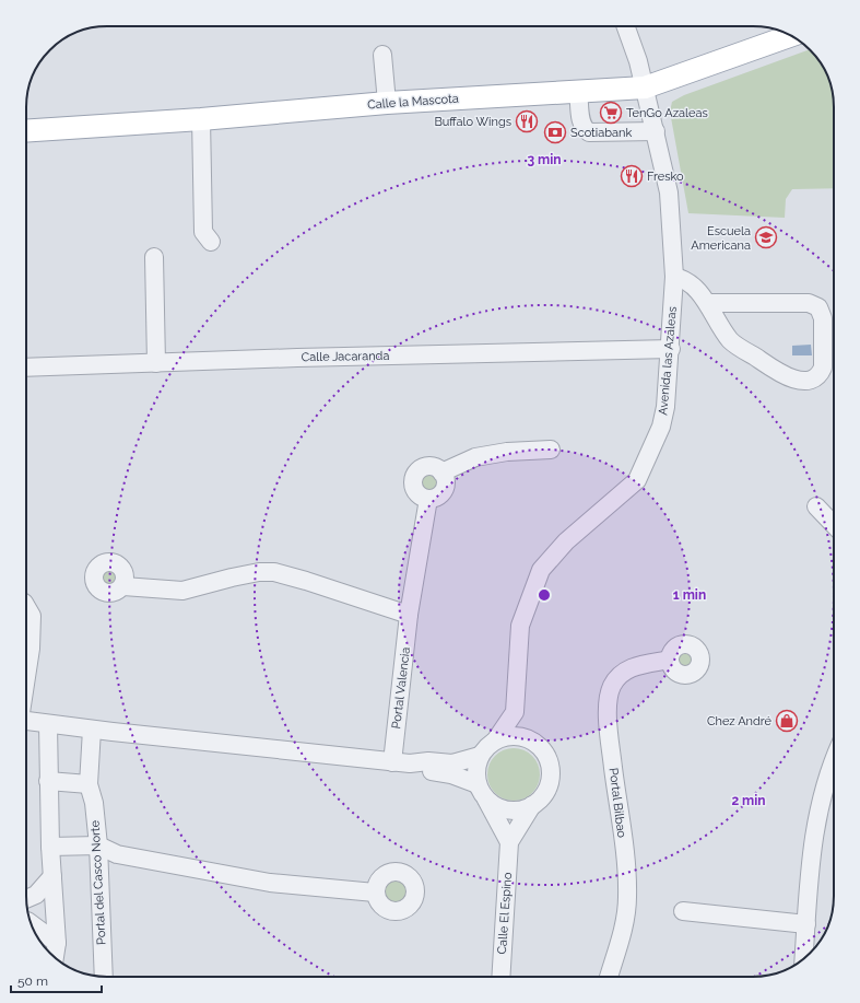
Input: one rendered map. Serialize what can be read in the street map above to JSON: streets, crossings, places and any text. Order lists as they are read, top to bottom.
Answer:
{
  "streets": {
    "main road": ["Calle la Mascota"],
    "street": [
      "Calle Jacaranda",
      "Avenida las Azaleas",
      "Portal Valencia",
      "Portal Bilbao",
      "Portal del Casco Norte",
      "Calle El Espino"
    ]
  },
  "crossings": [
    ["Calle la Mascota", "Avenida las Azaleas"],
    ["Calle Jacaranda", "Avenida las Azaleas"]
  ],
  "places": {
    "supermarket": ["TenGo Azaleas"],
    "restaurant": ["Buffalo Wings", "Fresko"],
    "bank": ["Scotiabank"],
    "school or university": ["Escuela Americana"],
    "shop": ["Chez André"]
  },
  "scale_bar": "50 m",
  "rings": ["3 min", "1 min", "2 min"]
}
